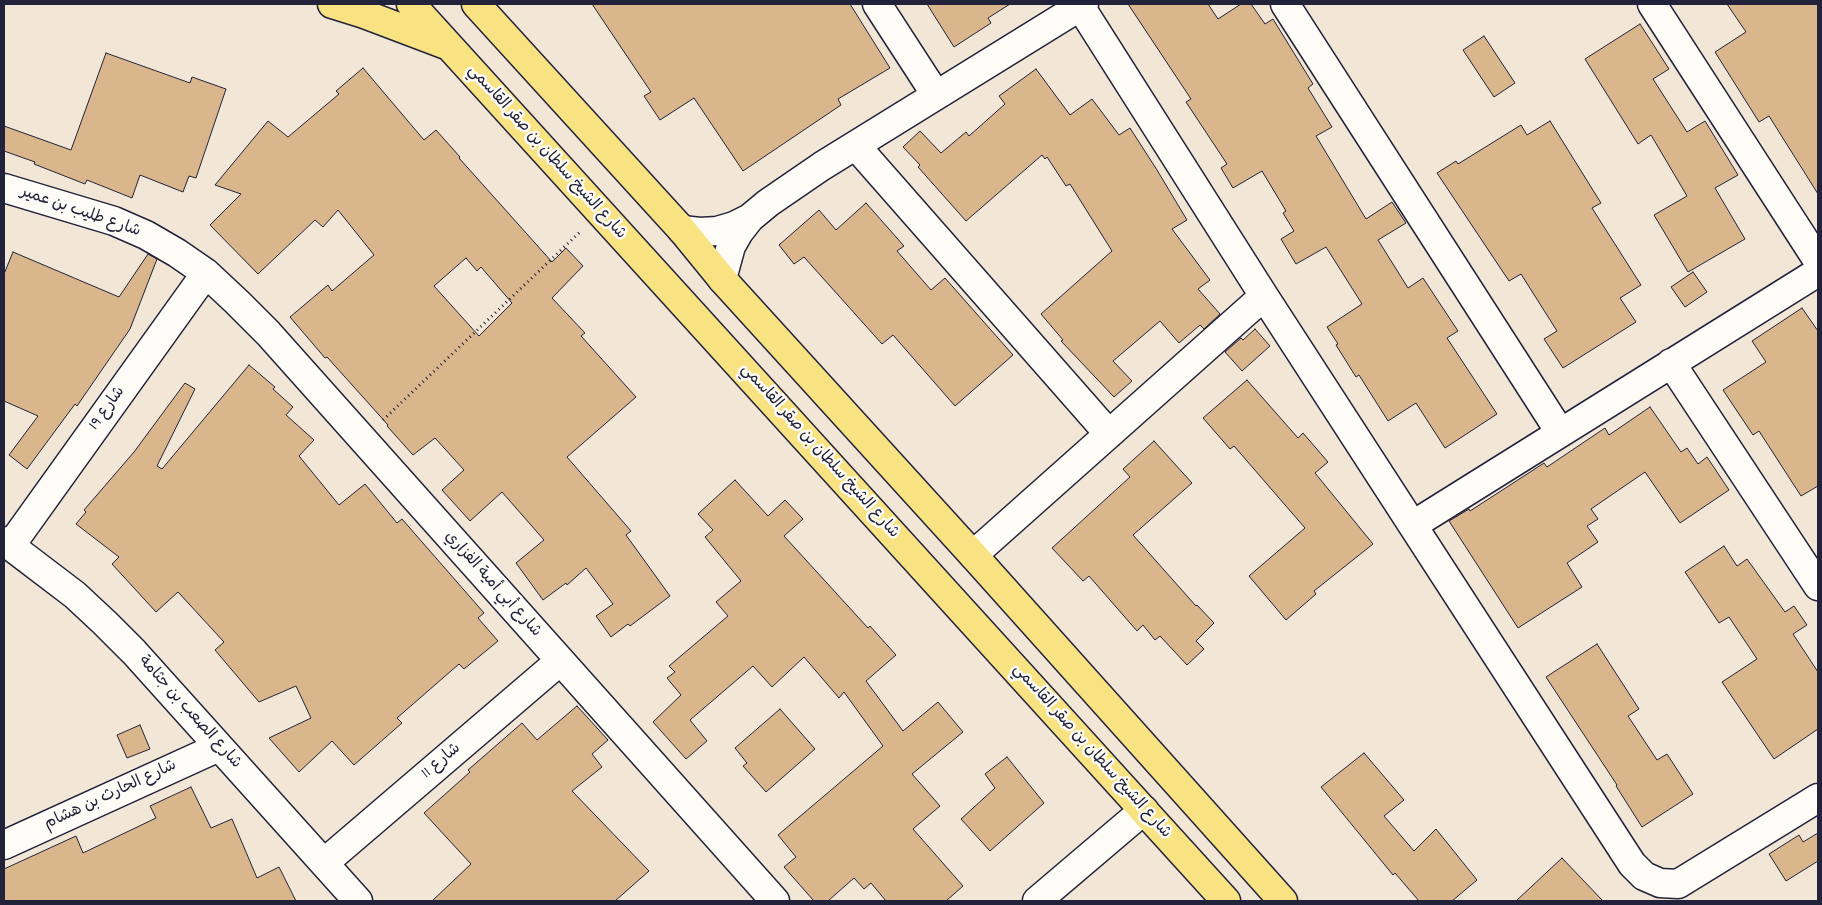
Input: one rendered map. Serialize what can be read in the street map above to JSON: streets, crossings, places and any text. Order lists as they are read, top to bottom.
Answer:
{
  "streets": {
    "main road": ["شارع الشيخ سلطان بن صقر القاسمي"],
    "street": [
      "شارع طليب بن عمير",
      "شارع 19",
      "شارع أبي أمية الفزاري",
      "شارع الصعب بن جثامة",
      "شارع 11",
      "شارع الحارث بن هشام"
    ]
  },
  "crossings": [
    ["شارع طليب بن عمير", "شارع 19"],
    ["شارع طليب بن عمير", "شارع أبي أمية الفزاري"],
    ["شارع 19", "شارع أبي أمية الفزاري"],
    ["شارع 19", "شارع الصعب بن جثامة"],
    ["شارع أبي أمية الفزاري", "شارع 11"],
    ["شارع الصعب بن جثامة", "شارع 11"],
    ["شارع الصعب بن جثامة", "شارع الحارث بن هشام"]
  ]
}
